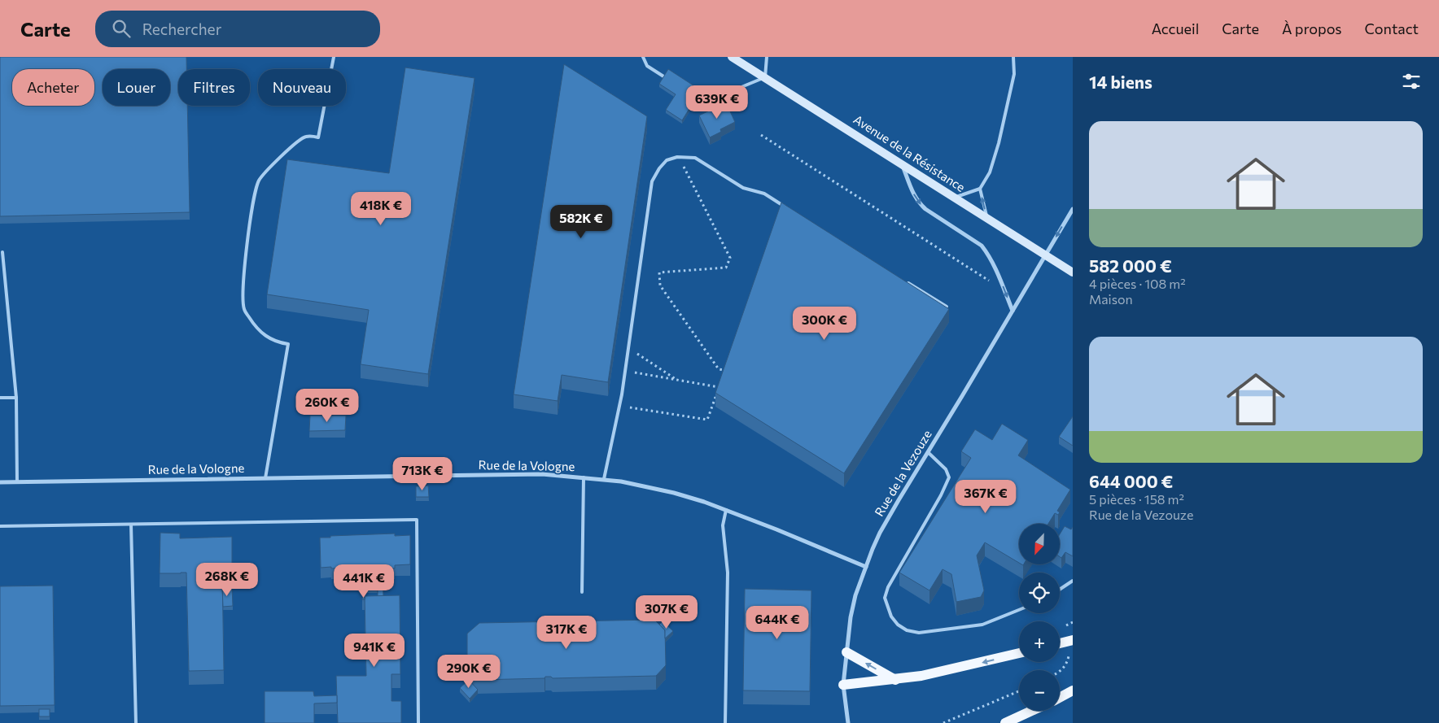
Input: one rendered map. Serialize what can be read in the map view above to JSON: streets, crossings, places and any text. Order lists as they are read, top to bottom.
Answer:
{
  "streets": {
    "main road": ["Avenue de la Résistance"],
    "street": ["Rue de la Vologne", "Rue de la Vezouze"]
  },
  "crossings": [
    ["Avenue de la Résistance", "Rue de la Vezouze"],
    ["Rue de la Vologne", "Rue de la Vezouze"]
  ],
  "north": "bottom left",
  "page": {
    "header": "Carte",
    "search": "Rechercher",
    "nav": [
      "Accueil",
      "Carte",
      "À propos",
      "Contact"
    ],
    "heading": "14 biens",
    "chip": [
      "Acheter",
      "Louer",
      "Filtres",
      "Nouveau"
    ],
    "price": [
      "639K €",
      "418K €",
      "582K €",
      "300K €",
      "260K €",
      "713K €",
      "367K €",
      "268K €",
      "441K €",
      "307K €",
      "644K €",
      "317K €",
      "941K €",
      "290K €"
    ],
    "list": [
      {
        "name": "582 000 €",
        "note": "4 pièces · 108 m² · Maison"
      },
      {
        "name": "644 000 €",
        "note": "5 pièces · 158 m² · Rue de la Vezouze"
      }
    ],
    "map_buttons": ["+", "−"]
  }
}
